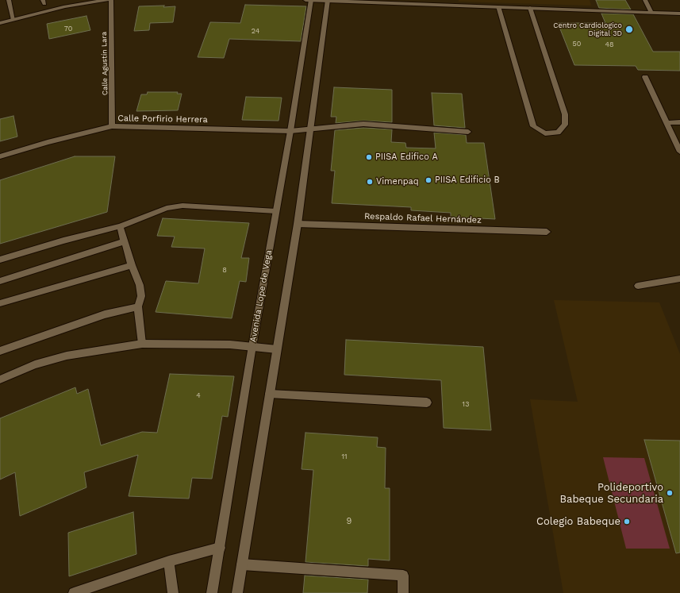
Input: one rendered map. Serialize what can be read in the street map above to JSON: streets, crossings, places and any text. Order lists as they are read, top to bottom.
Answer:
{
  "streets": {
    "street": [
      "Calle Agustín Lara",
      "Calle Porfirio Herrera",
      "Respaldo Rafael Hernández",
      "Avenida Lope de Vega"
    ]
  },
  "crossings": [
    ["Calle Agustín Lara", "Calle Porfirio Herrera"],
    ["Calle Porfirio Herrera", "Avenida Lope de Vega"]
  ],
  "places": [
    "Centro Cardiologico Digital 3D",
    "PIISA Edifico A",
    "PIISA Edificio B",
    "Vimenpaq",
    "Polideportivo Babeque Secundaria",
    "Colegio Babeque"
  ],
  "house_numbers": [
    "70",
    "24",
    "50",
    "48",
    "8",
    "4",
    "13",
    "11",
    "9"
  ]
}
